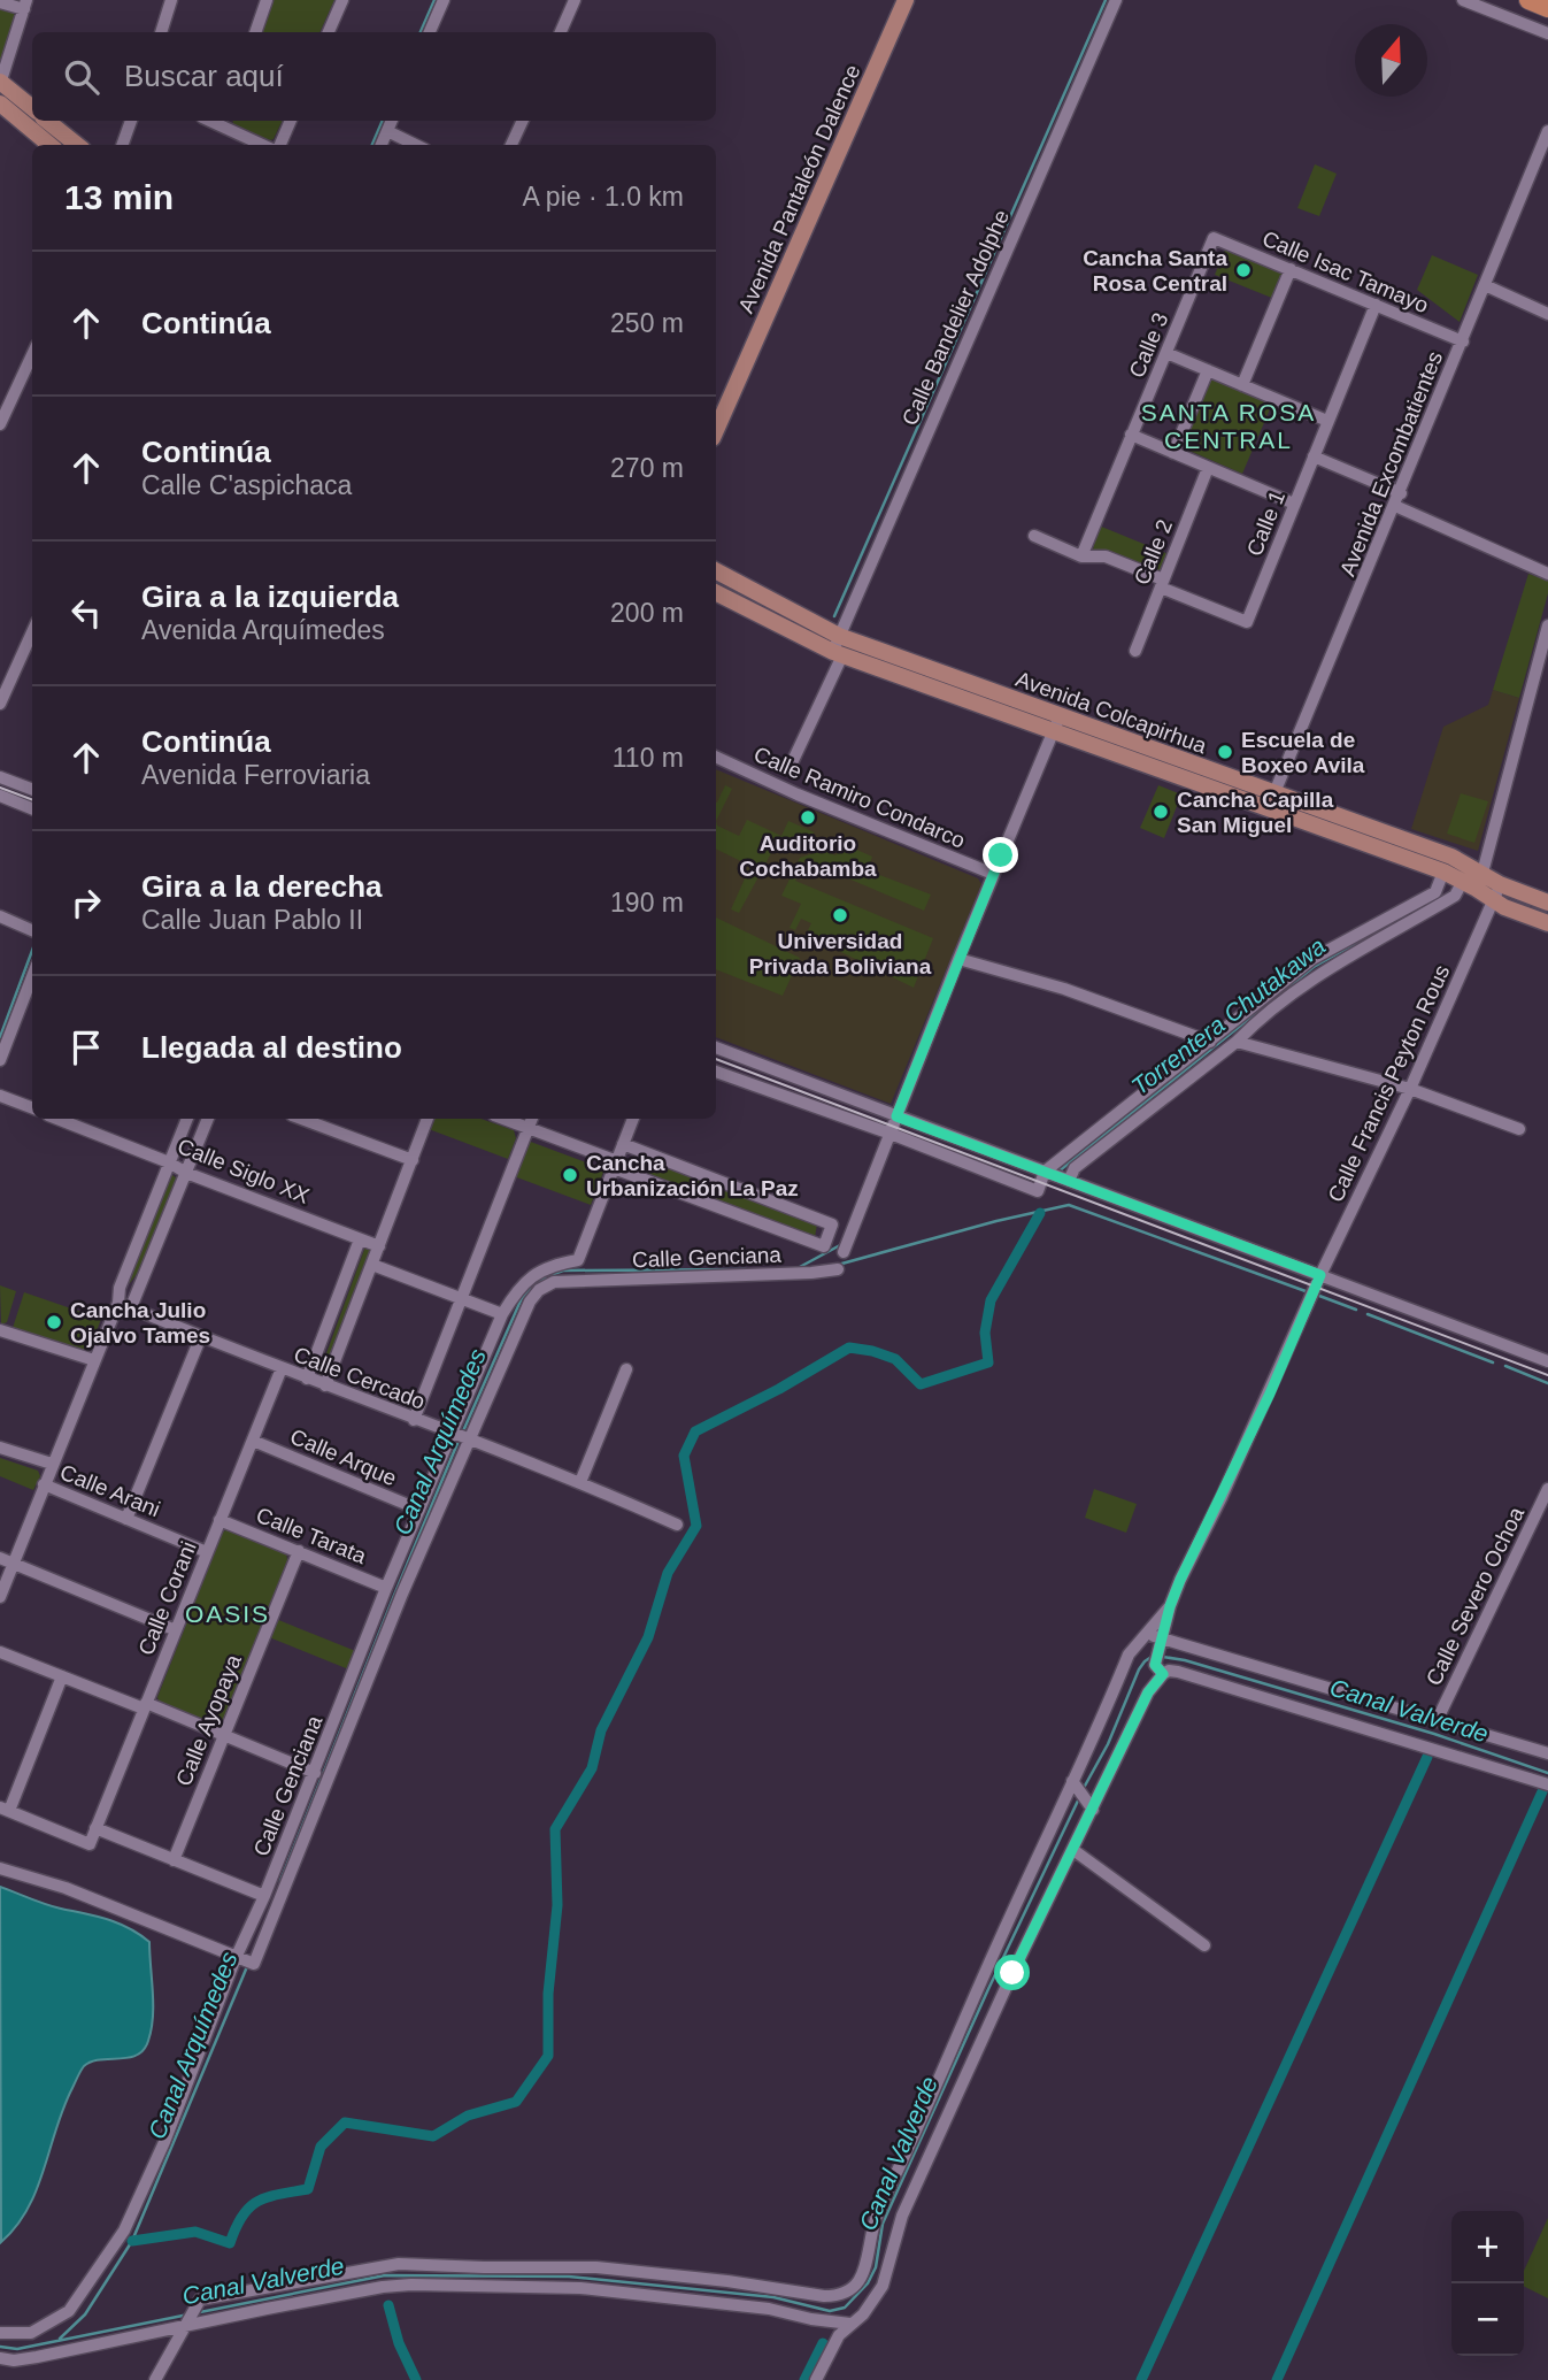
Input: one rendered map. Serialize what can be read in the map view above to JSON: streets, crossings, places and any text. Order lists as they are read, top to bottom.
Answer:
{
  "streets": {
    "main road": ["Avenida Pantaleón Dalence", "Avenida Colcapirhua"],
    "street": [
      "Calle Isac Tamayo",
      "Calle Bandelier Adolphe",
      "Calle 3",
      "Avenida Excombatientes",
      "Calle 1",
      "Calle 2",
      "Calle Ramiro Condarco",
      "Calle Francis Peyton Rous",
      "Calle Siglo XX",
      "Calle Genciana",
      "Calle Cercado",
      "Calle Arque",
      "Calle Arani",
      "Calle Tarata",
      "Calle Severo Ochoa",
      "Calle Corani",
      "Calle Ayopaya"
    ]
  },
  "crossings": [
    ["Calle Isac Tamayo", "Calle 3"],
    ["Calle Isac Tamayo", "Avenida Excombatientes"],
    ["Calle Isac Tamayo", "Calle 1"],
    ["Calle Bandelier Adolphe", "Avenida Colcapirhua"],
    ["Avenida Excombatientes", "Avenida Colcapirhua"],
    ["Calle 1", "Calle 2"],
    ["Avenida Colcapirhua", "Calle Francis Peyton Rous"],
    ["Calle Genciana", "Calle Cercado"],
    ["Calle Genciana", "Calle Arque"],
    ["Calle Genciana", "Calle Tarata"],
    ["Calle Cercado", "Calle Corani"],
    ["Calle Arque", "Calle Corani"],
    ["Calle Arani", "Calle Corani"],
    ["Calle Tarata", "Calle Corani"],
    ["Calle Tarata", "Calle Ayopaya"]
  ],
  "districts": ["SANTA ROSA CENTRAL", "OASIS"],
  "water": ["Torrentera Chutakawa", "Canal Arquímedes", "Canal Valverde"],
  "places": [
    "Cancha Santa Rosa Central",
    "Escuela de Boxeo Avila",
    "Cancha Capilla San Miguel",
    "Auditorio Cochabamba",
    "Universidad Privada Boliviana",
    "Cancha Urbanización La Paz",
    "Cancha Julio Ojalvo Tames"
  ],
  "north": "top",
  "page": {
    "search": "Buscar aquí",
    "heading": ["13 min", "A pie · 1.0 km"],
    "list": [
      ["Continúa", "250 m"],
      ["Continúa", "Calle C'aspichaca", "270 m"],
      ["Gira a la izquierda", "Avenida Arquímedes", "200 m"],
      ["Continúa", "Avenida Ferroviaria", "110 m"],
      ["Gira a la derecha", "Calle Juan Pablo II", "190 m"],
      "Llegada al destino"
    ],
    "map_buttons": ["+", "−"]
  }
}
